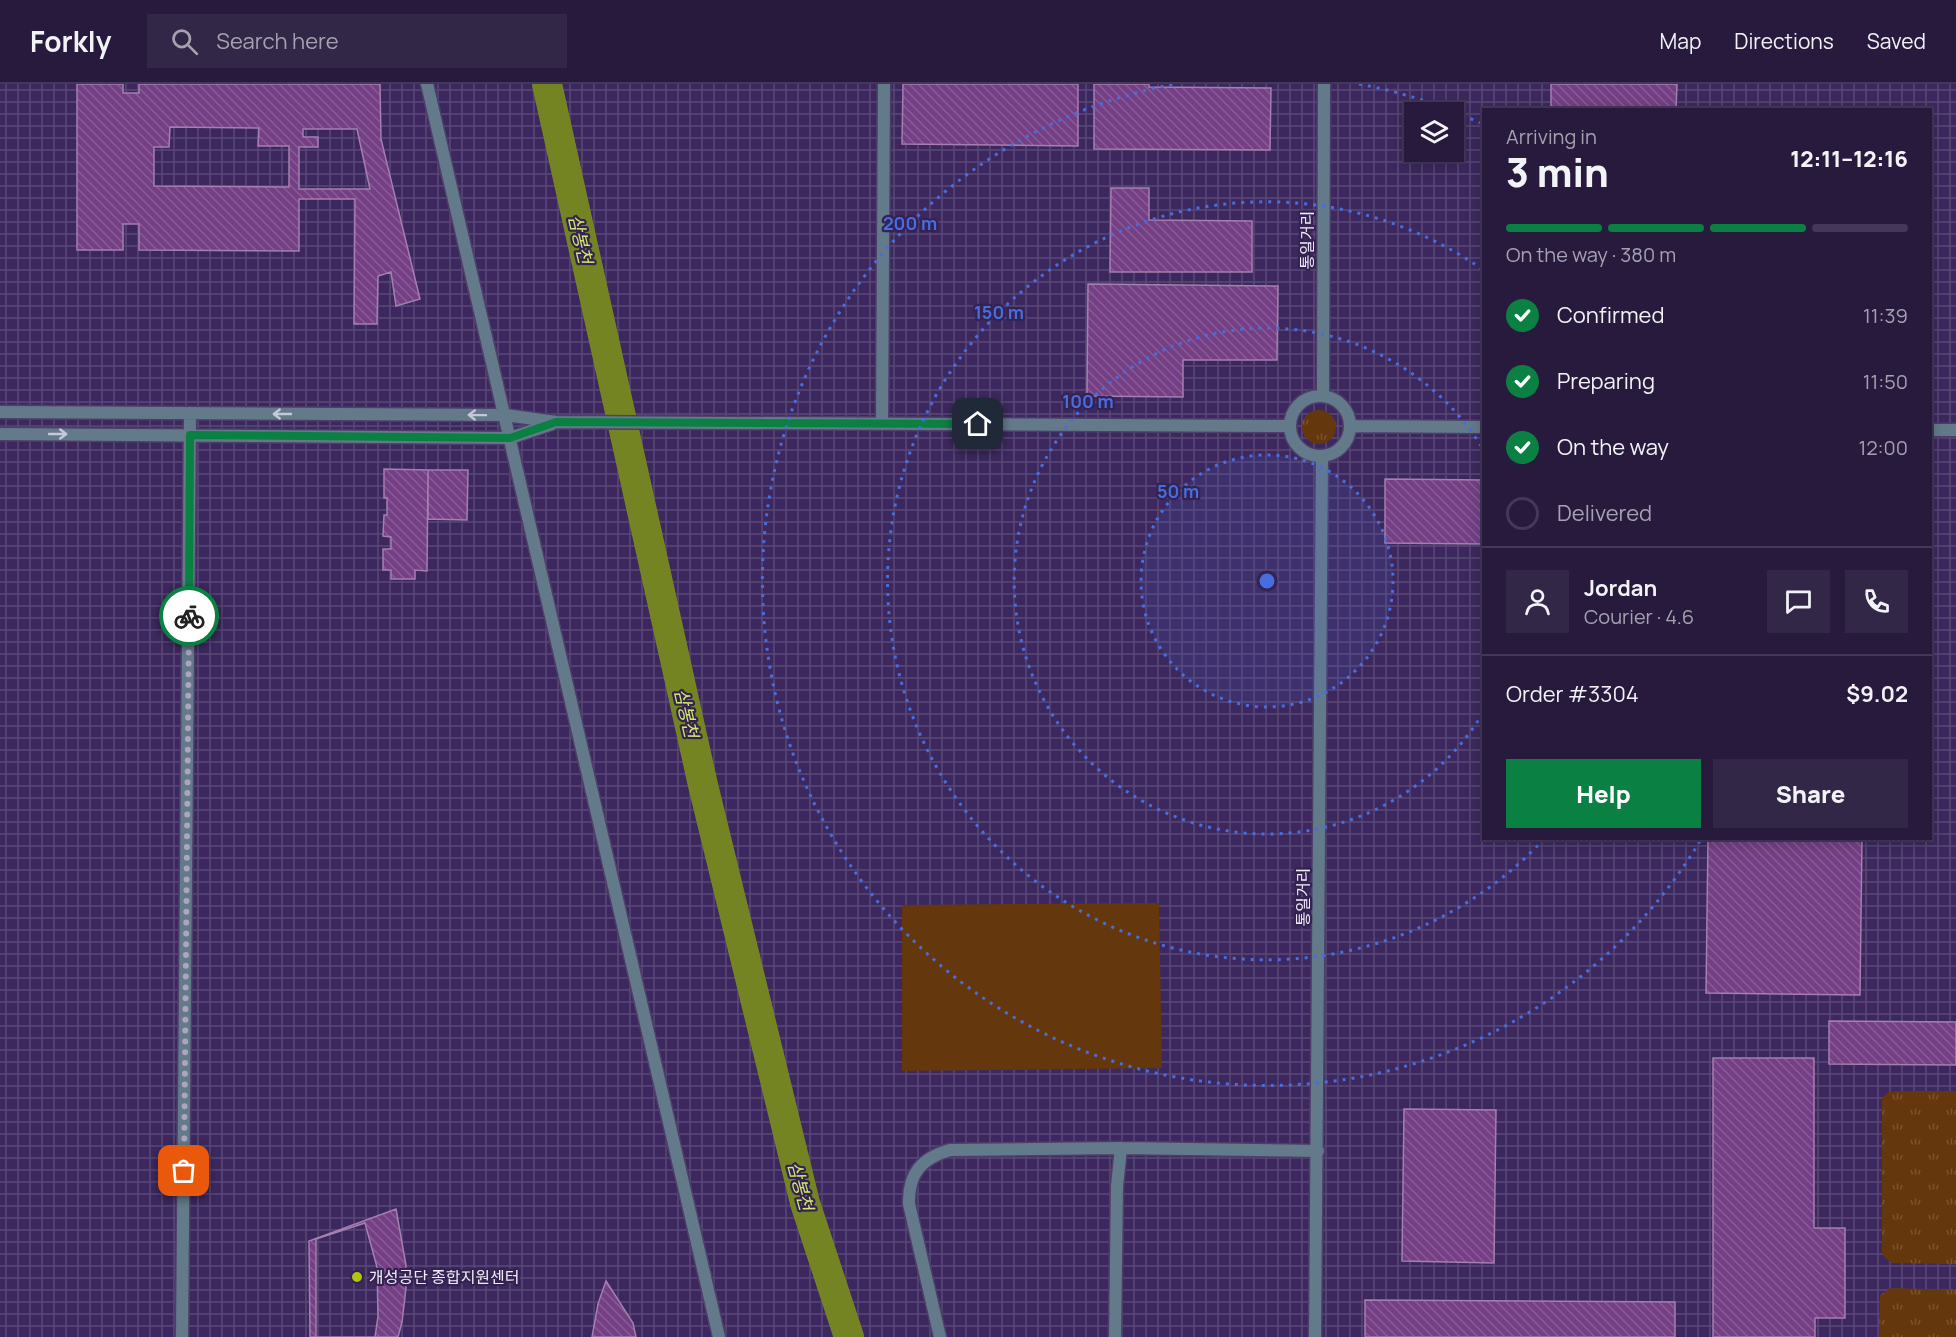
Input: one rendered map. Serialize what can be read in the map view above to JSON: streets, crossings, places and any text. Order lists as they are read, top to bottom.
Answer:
{
  "streets": {
    "street": ["통일거리"]
  },
  "water": ["삼봉천"],
  "places": ["개성공단 종합지원센터"],
  "page": {
    "header": "Forkly",
    "search": "Search here",
    "nav": ["Map", "Directions", "Saved"],
    "heading": ["3 min", "Arriving in", "12:11–12:16"],
    "panel": [
      "Jordan",
      "Courier · 4.6",
      "Order #3304",
      "$9.02"
    ],
    "bar": "On the way · 380 m",
    "list": [
      ["Confirmed", "11:39"],
      ["Preparing", "11:50"],
      ["On the way", "12:00"],
      "Delivered"
    ],
    "buttons": ["Help", "Share"]
  },
  "rings": [
    "200 m",
    "150 m",
    "100 m",
    "50 m"
  ]
}
